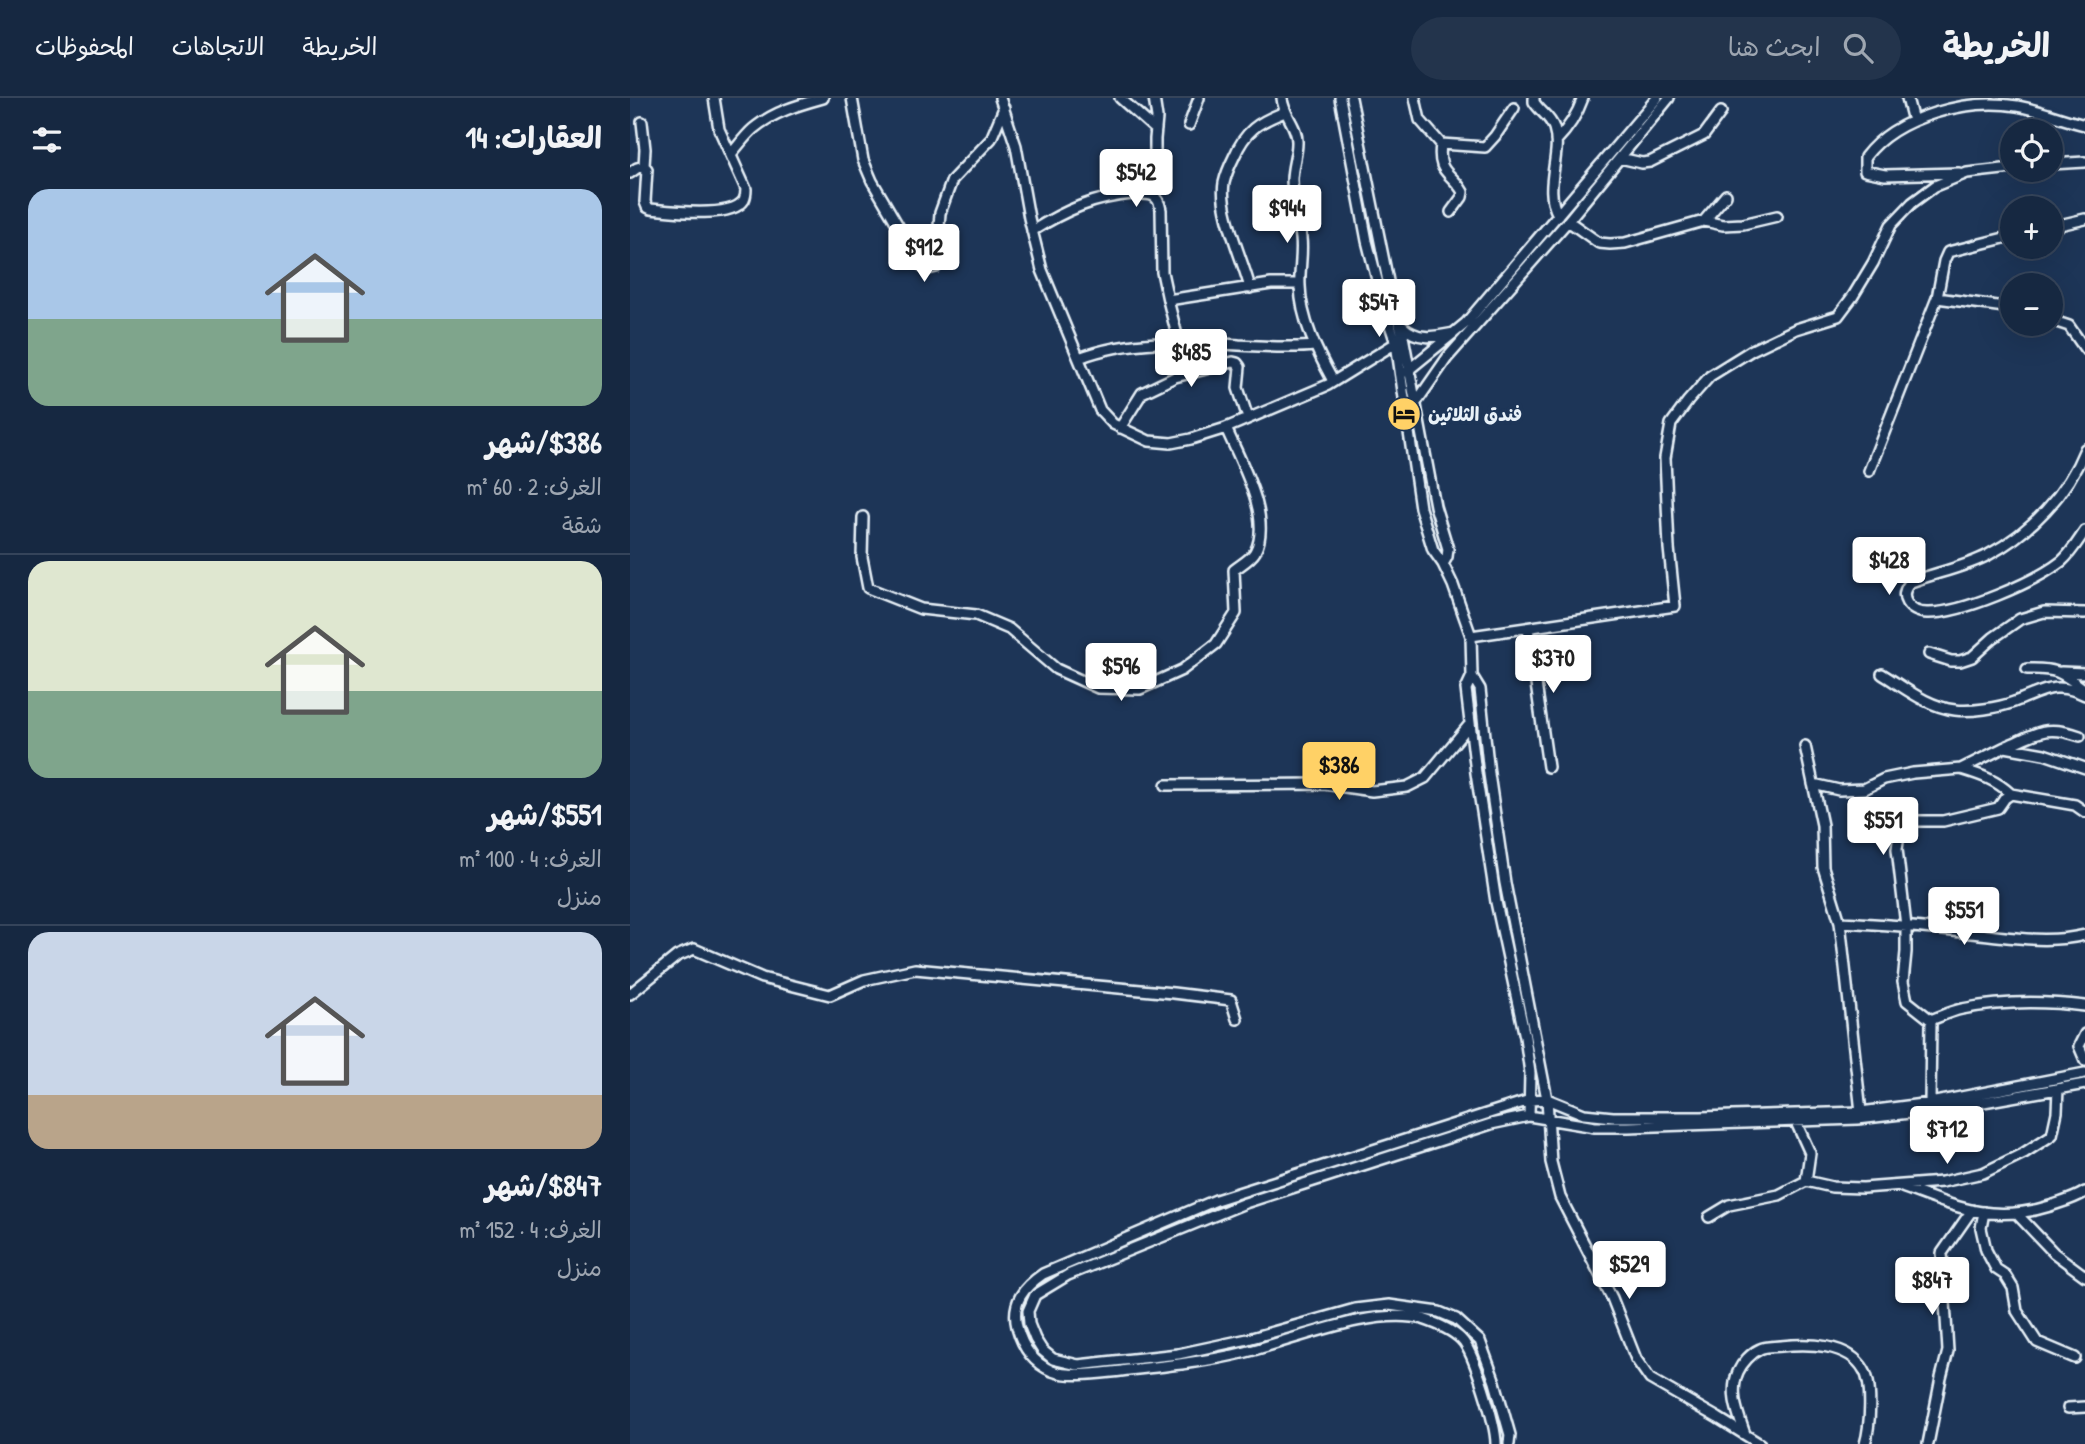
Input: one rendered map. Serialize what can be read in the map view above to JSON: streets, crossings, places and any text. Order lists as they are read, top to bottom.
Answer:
{
  "places": {
    "hotel": ["فندق الثلاثين"]
  },
  "page": {
    "header": "الخريطة",
    "search": "ابحث هنا",
    "nav": ["الخريطة", "الاتجاهات", "المحفوظات"],
    "heading": "العقارات: 14",
    "map_buttons": ["+", "−"],
    "price": [
      "$542",
      "$944",
      "$912",
      "$547",
      "$485",
      "$428",
      "$370",
      "$596",
      "$386",
      "$551",
      "$551",
      "$712",
      "$529",
      "$847"
    ],
    "list": [
      {
        "name": "$386/شهر",
        "note": "الغرف: 2 · 60 m² · شقة"
      },
      {
        "name": "$551/شهر",
        "note": "الغرف: 4 · 100 m² · منزل"
      },
      {
        "name": "$847/شهر",
        "note": "الغرف: 4 · 152 m² · منزل"
      }
    ]
  }
}
